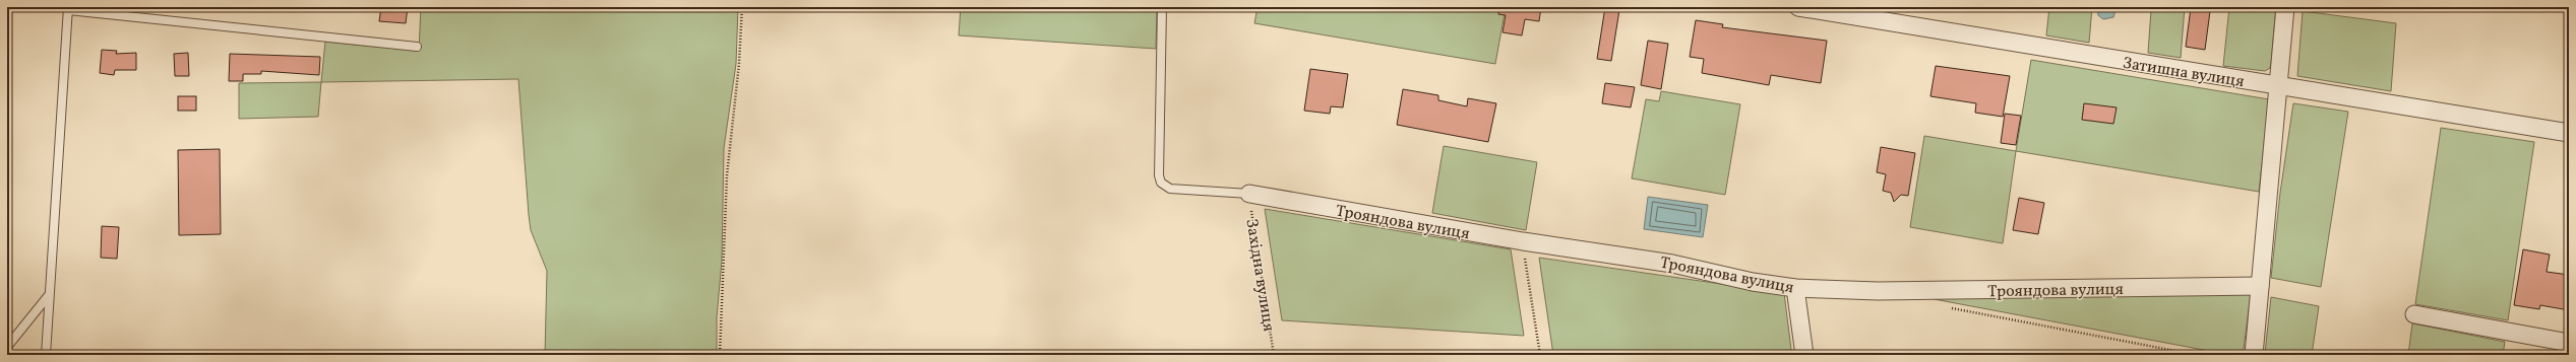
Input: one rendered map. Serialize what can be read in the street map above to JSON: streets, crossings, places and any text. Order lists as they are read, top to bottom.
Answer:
{
  "streets": {
    "street": ["Затишна вулиця", "Трояндова вулиця"],
    "path": ["Західна вулиця"]
  },
  "crossings": [
    ["Трояндова вулиця", "Західна вулиця"]
  ]
}
